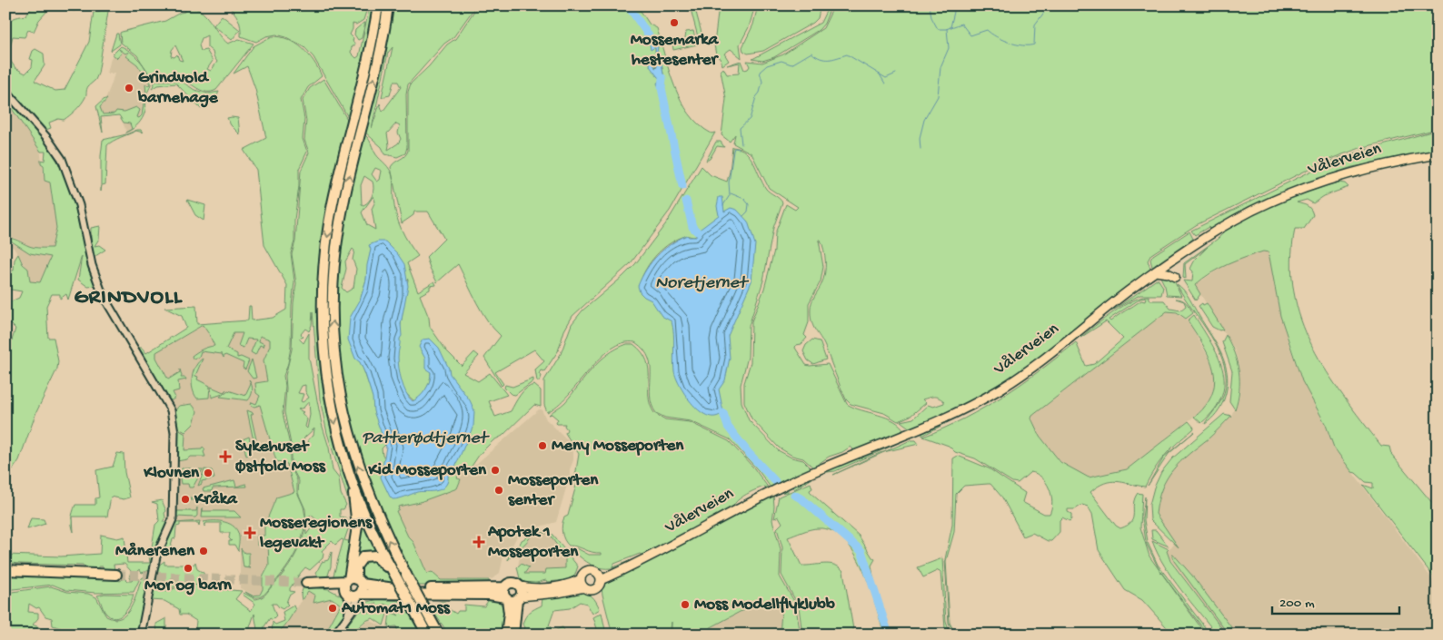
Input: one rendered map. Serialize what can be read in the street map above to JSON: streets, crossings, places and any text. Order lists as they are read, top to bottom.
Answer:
{
  "streets": {
    "main road": ["Vålerveien"]
  },
  "districts": ["GRINDVOLL"],
  "water": ["Noretjernet", "Patterødtjernet"],
  "places": {
    "other": [
      "Mossemarka hestesenter",
      "Grindvold barnehage",
      "Meny Mosseporten",
      "Kid Mosseporten",
      "Klovnen",
      "Mosseporten senter",
      "Kråka",
      "Månerenen",
      "Mor og barn",
      "Moss Modellflyklubb",
      "Automat1 Moss"
    ],
    "health": ["Sykehuset Østfold Moss", "Mosseregionens legevakt", "Apotek 1 Mosseporten"]
  },
  "scale_bar": "200 m"
}
